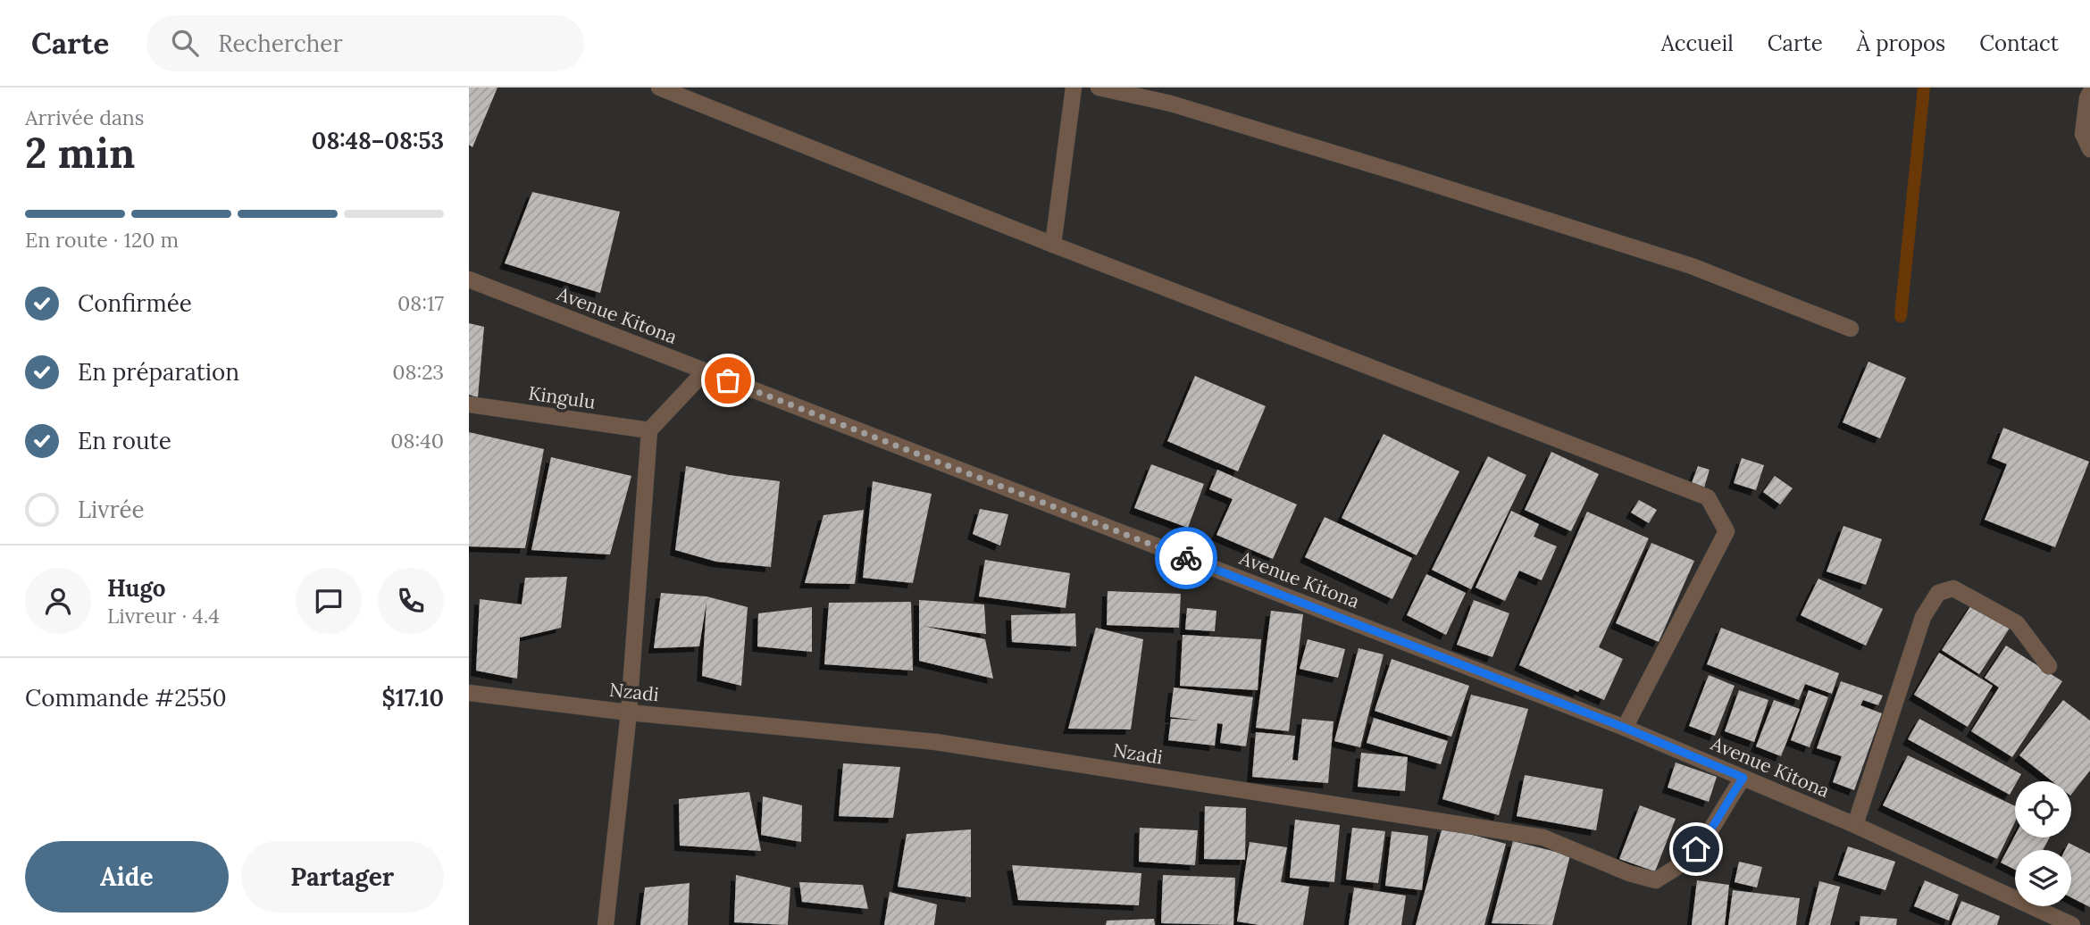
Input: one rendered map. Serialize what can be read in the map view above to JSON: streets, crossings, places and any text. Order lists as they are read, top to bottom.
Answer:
{
  "streets": {
    "street": ["Avenue Kitona", "Kingulu", "Nzadi"]
  },
  "crossings": [
    ["Avenue Kitona", "Nzadi"]
  ],
  "page": {
    "header": "Carte",
    "search": "Rechercher",
    "nav": [
      "Accueil",
      "Carte",
      "À propos",
      "Contact"
    ],
    "heading": ["2 min", "Arrivée dans", "08:48–08:53"],
    "panel": [
      "Hugo",
      "Livreur · 4.4",
      "Commande #2550",
      "$17.10"
    ],
    "bar": "En route · 120 m",
    "list": [
      ["Confirmée", "08:17"],
      ["En préparation", "08:23"],
      ["En route", "08:40"],
      "Livrée"
    ],
    "buttons": ["Aide", "Partager"]
  }
}
